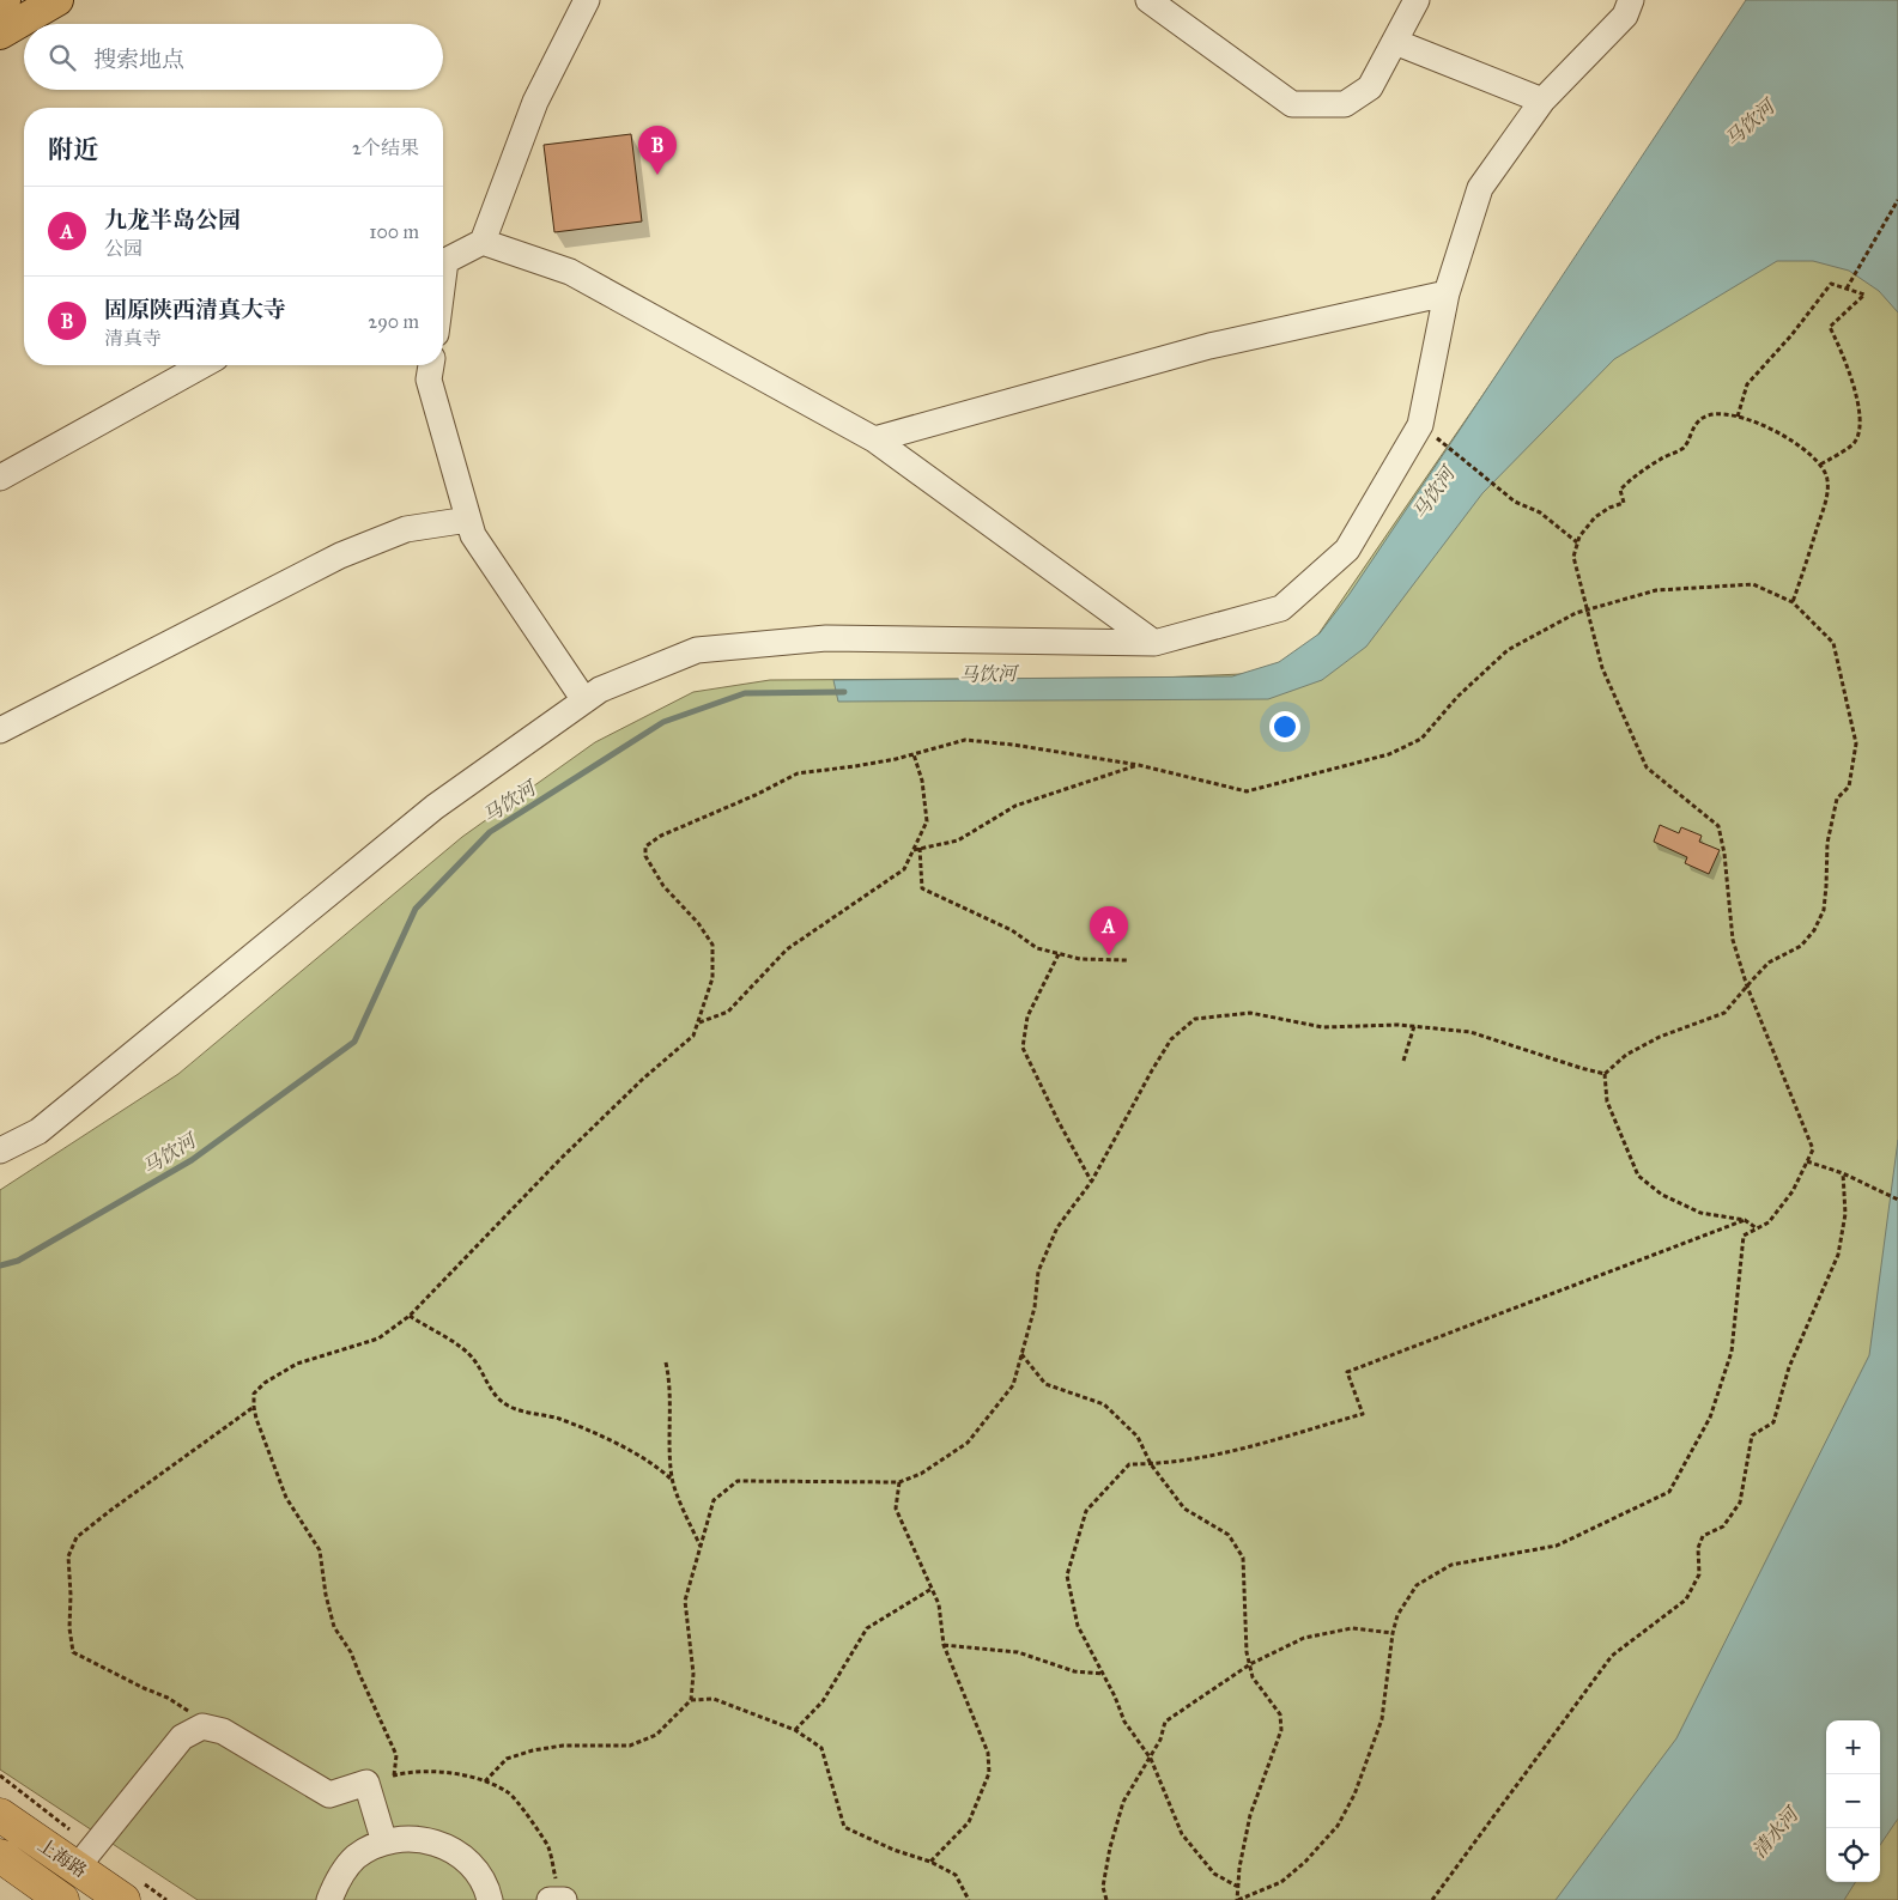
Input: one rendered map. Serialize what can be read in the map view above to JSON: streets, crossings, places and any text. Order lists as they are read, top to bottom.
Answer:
{
  "streets": {
    "highway": ["上海路"]
  },
  "water": ["马饮河", "清水河"],
  "page": {
    "search": "搜索地点",
    "heading": ["附近", "2个结果"],
    "pins": ["B", "A"],
    "list": [
      {
        "mark": "A",
        "name": "九龙半岛公园",
        "note": "公园",
        "value": "100 m"
      },
      {
        "mark": "B",
        "name": "固原陕西清真大寺",
        "note": "清真寺",
        "value": "290 m"
      }
    ],
    "map_buttons": ["+", "−"]
  }
}
